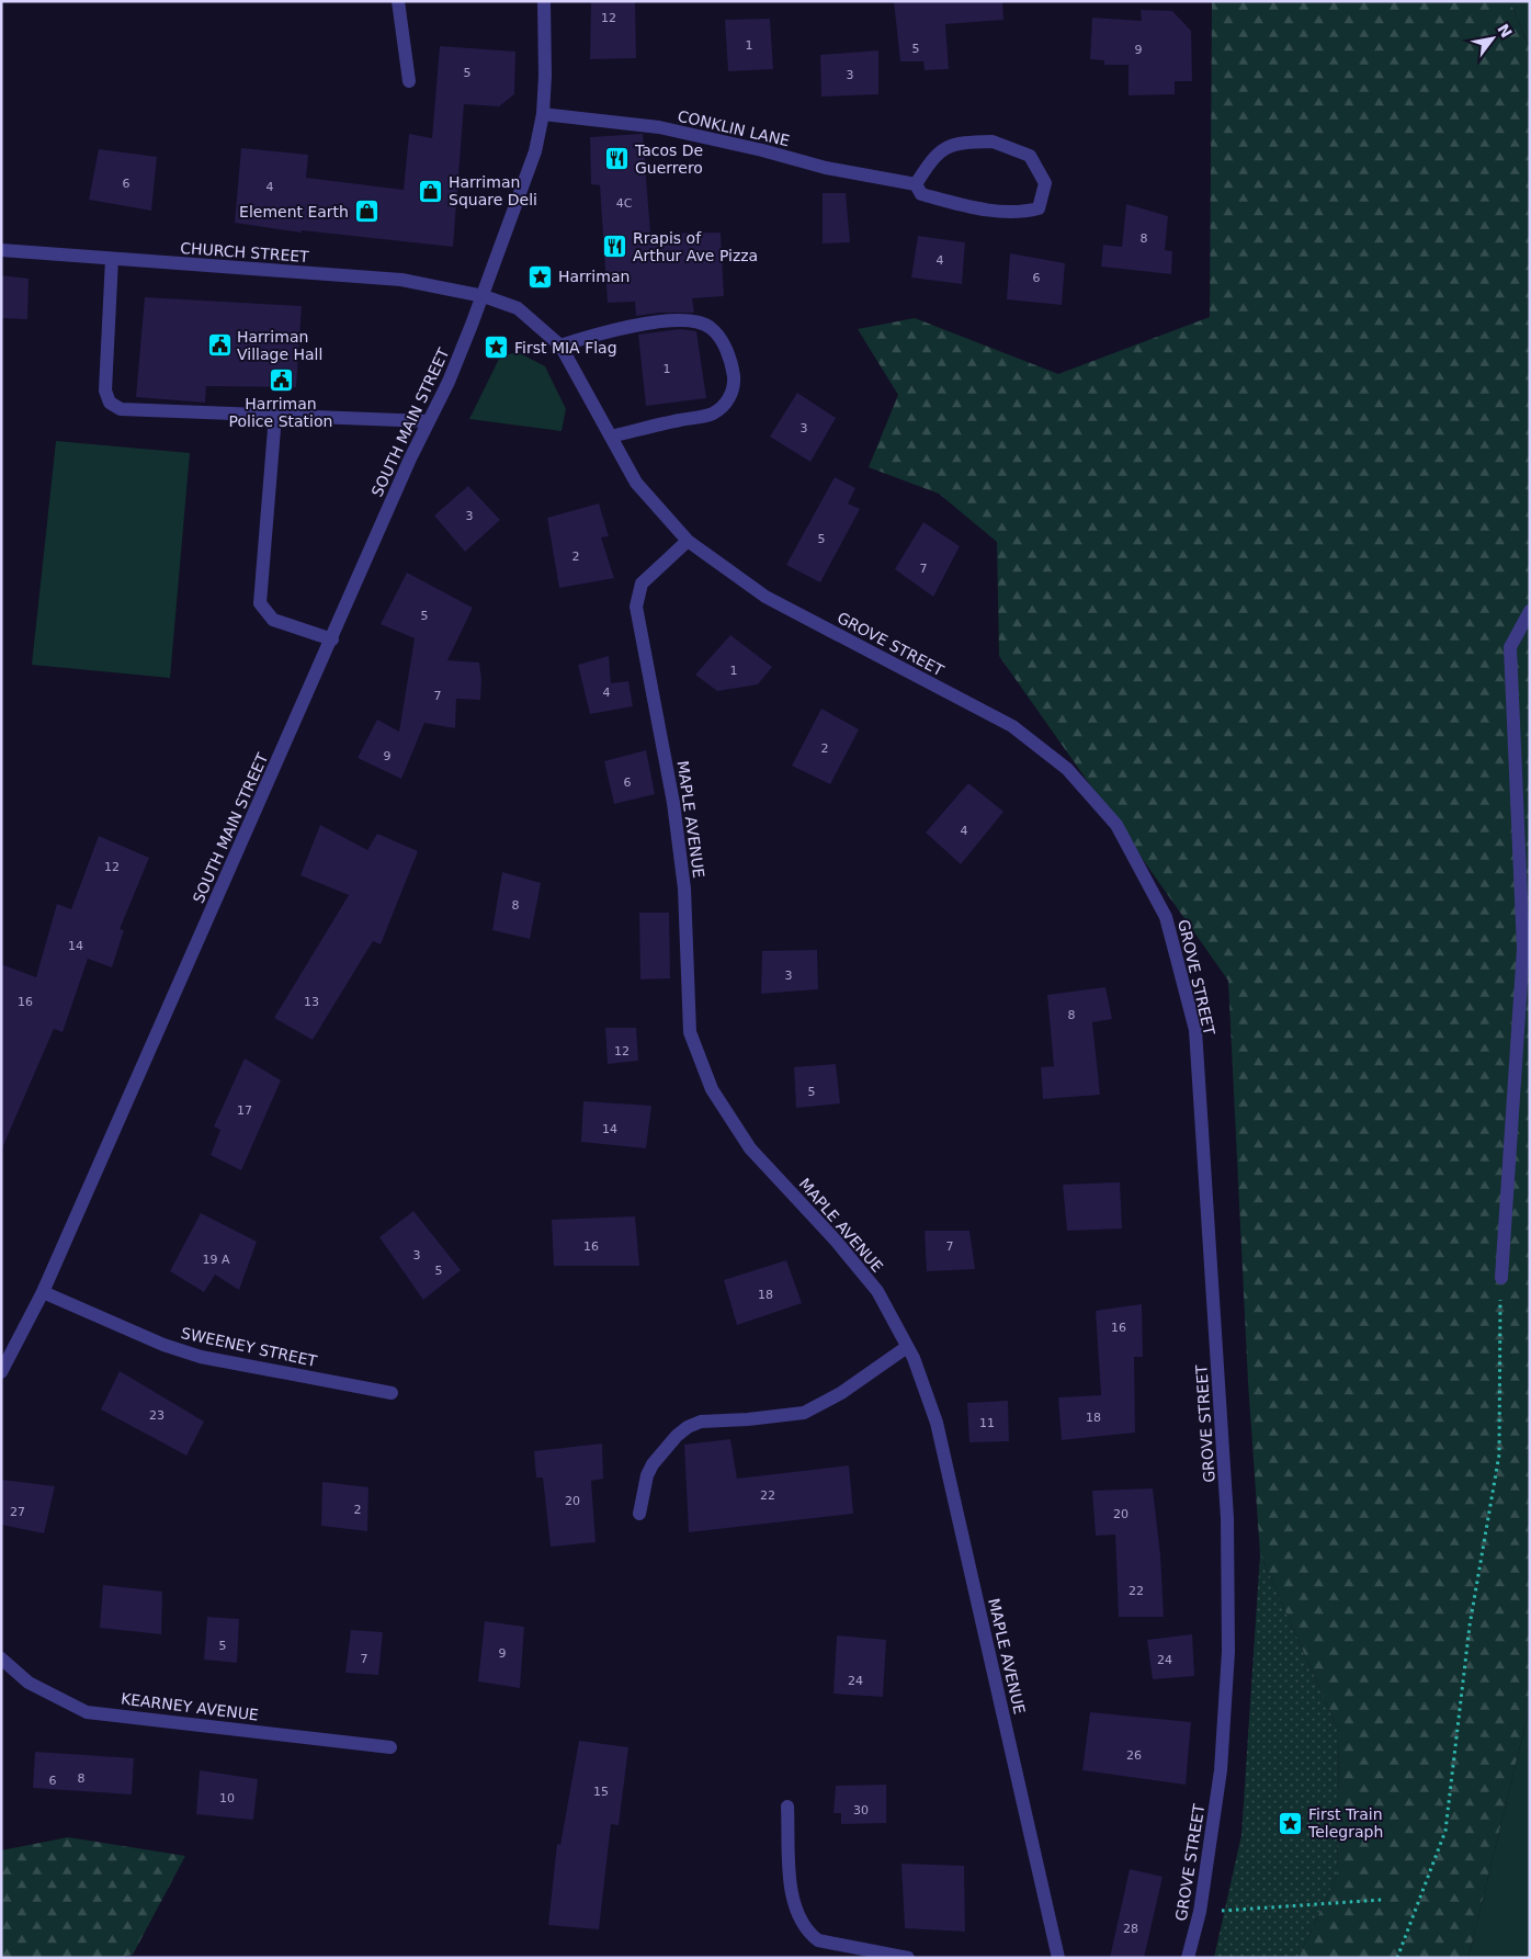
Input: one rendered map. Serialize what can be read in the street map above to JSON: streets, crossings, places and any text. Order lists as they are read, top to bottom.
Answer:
{
  "streets": {
    "street": [
      "CONKLIN LANE",
      "CHURCH STREET",
      "SOUTH MAIN STREET",
      "GROVE STREET",
      "MAPLE AVENUE",
      "SWEENEY STREET",
      "KEARNEY AVENUE"
    ]
  },
  "crossings": [
    ["CONKLIN LANE", "SOUTH MAIN STREET"],
    ["CHURCH STREET", "SOUTH MAIN STREET"],
    ["CHURCH STREET", "GROVE STREET"],
    ["SOUTH MAIN STREET", "GROVE STREET"],
    ["SOUTH MAIN STREET", "SWEENEY STREET"],
    ["GROVE STREET", "MAPLE AVENUE"]
  ],
  "places": {
    "restaurant": ["Tacos De Guerrero", "Rrapis of Arthur Ave Pizza"],
    "shop": ["Harriman Square Deli", "Element Earth"],
    "place": ["Harriman", "First MIA Flag", "First Train Telegraph"],
    "public building": ["Harriman Village Hall", "Harriman Police Station"]
  },
  "house_numbers": [
    "12",
    "1",
    "5",
    "9",
    "5",
    "3",
    "6",
    "4",
    "4C",
    "8",
    "4",
    "6",
    "1",
    "3",
    "3",
    "5",
    "2",
    "7",
    "5",
    "1",
    "4",
    "7",
    "2",
    "9",
    "6",
    "4",
    "12",
    "8",
    "14",
    "3",
    "16",
    "13",
    "8",
    "12",
    "5",
    "17",
    "14",
    "16",
    "7",
    "3",
    "19 A",
    "5",
    "18",
    "16",
    "23",
    "18",
    "11",
    "22",
    "20",
    "2",
    "27",
    "20",
    "22",
    "5",
    "9",
    "7",
    "24",
    "24",
    "26",
    "8",
    "6",
    "15",
    "10",
    "30",
    "28"
  ],
  "north": "top right"
}
